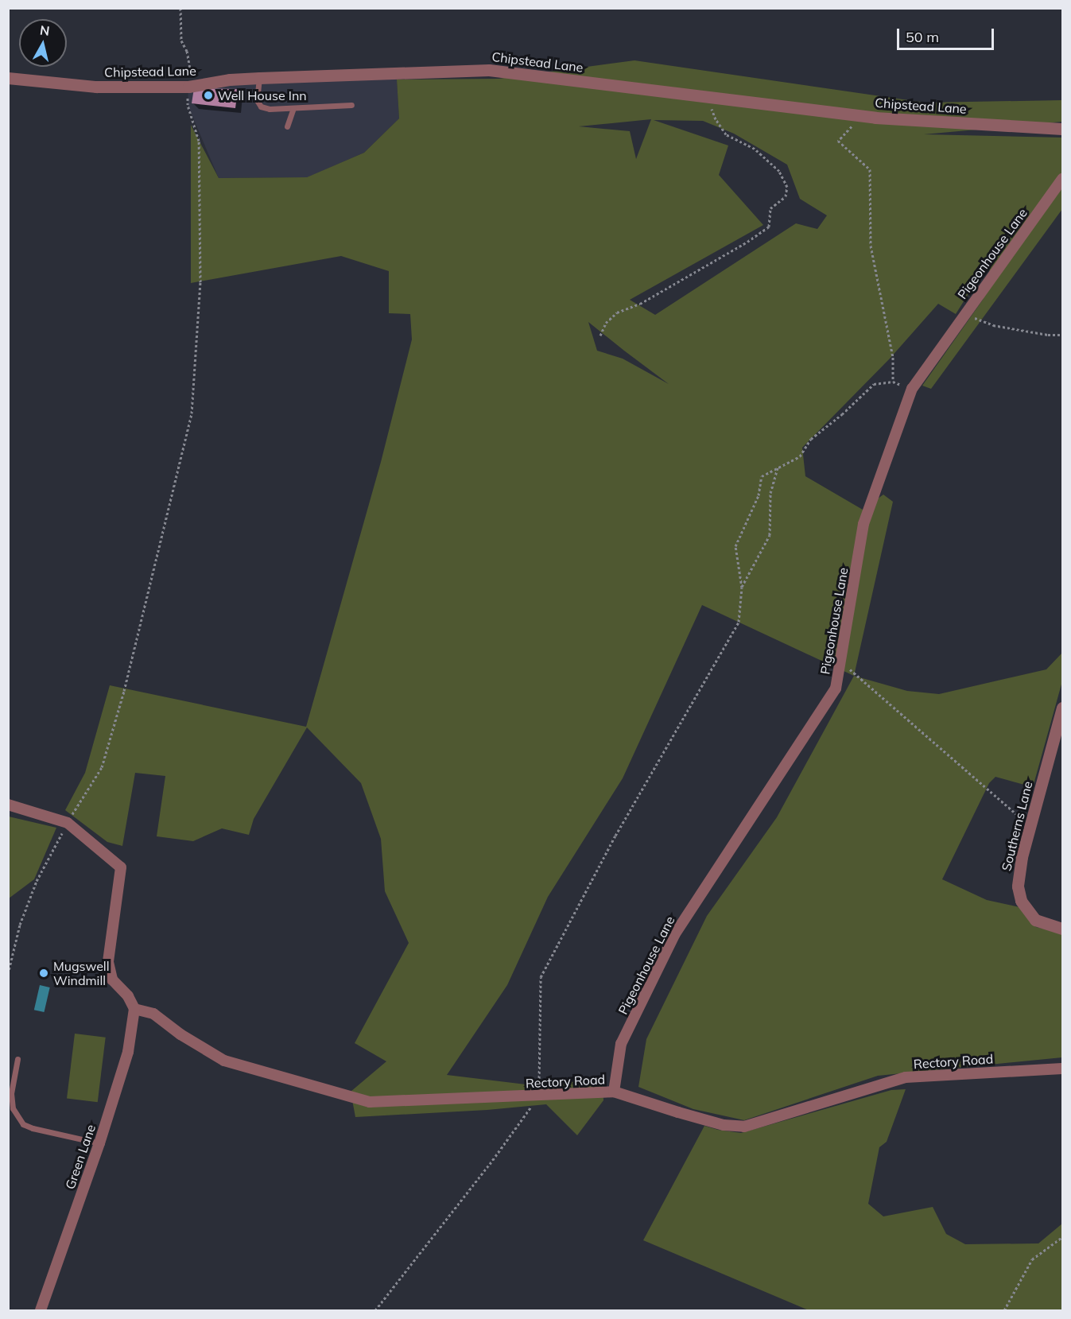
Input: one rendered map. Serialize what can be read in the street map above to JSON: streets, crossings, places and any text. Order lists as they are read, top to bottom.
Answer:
{
  "streets": {
    "street": [
      "Chipstead Lane",
      "Pigeonhouse Lane",
      "Southerns Lane",
      "Rectory Road",
      "Green Lane"
    ]
  },
  "crossings": [
    ["Pigeonhouse Lane", "Rectory Road"],
    ["Rectory Road", "Green Lane"]
  ],
  "places": ["Well House Inn", "Mugswell Windmill"],
  "scale_bar": "50 m",
  "north": "top"
}
